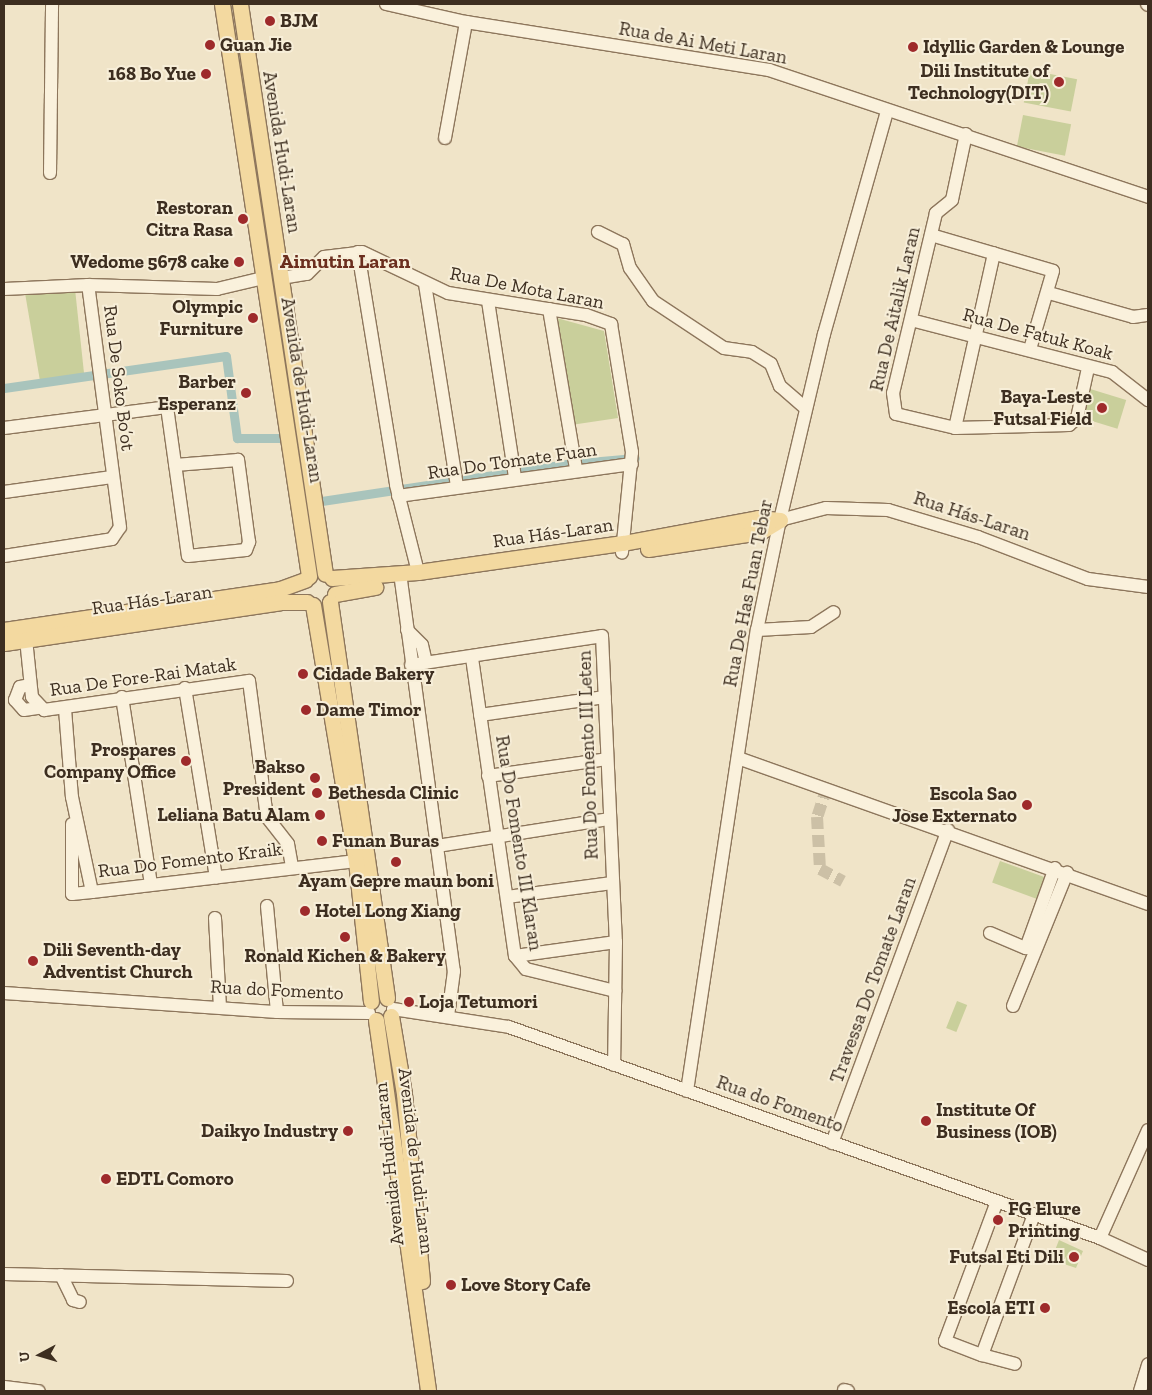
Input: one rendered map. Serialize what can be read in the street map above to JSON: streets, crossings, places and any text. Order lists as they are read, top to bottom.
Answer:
{
  "streets": {
    "main road": ["Avenida Hudi-Laran", "Avenida de Hudi-Laran", "Rua Hás-Laran"],
    "street": [
      "Rua de Ai Meti Laran",
      "Rua De Mota Laran",
      "Rua De Aitalik Laran",
      "Rua De Fatuk Koak",
      "Rua De Soko Bo’ot",
      "Rua Do Tomate Fuan",
      "Rua De Has Fuan Tebar",
      "Rua De Fore-Rai Matak",
      "Rua Do Fomento III Leten",
      "Rua Do Fomento III Klaran",
      "Rua Do Fomento Kraik",
      "Travessa Do Tomate Laran",
      "Rua do Fomento"
    ]
  },
  "crossings": [
    ["Rua de Ai Meti Laran", "Rua De Aitalik Laran"],
    ["Rua de Ai Meti Laran", "Rua De Has Fuan Tebar"],
    ["Avenida Hudi-Laran", "Avenida de Hudi-Laran"],
    ["Avenida Hudi-Laran", "Rua Hás-Laran"],
    ["Avenida Hudi-Laran", "Rua do Fomento"],
    ["Rua De Mota Laran", "Rua Do Tomate Fuan"],
    ["Rua De Mota Laran", "Rua Hás-Laran"],
    ["Rua De Aitalik Laran", "Rua De Fatuk Koak"],
    ["Rua De Soko Bo’ot", "Avenida de Hudi-Laran"],
    ["Avenida de Hudi-Laran", "Rua Hás-Laran"],
    ["Rua Hás-Laran", "Rua De Has Fuan Tebar"],
    ["Rua Hás-Laran", "Rua De Fore-Rai Matak"],
    ["Rua De Has Fuan Tebar", "Rua do Fomento"],
    ["Rua De Fore-Rai Matak", "Rua Do Fomento Kraik"],
    ["Rua Do Fomento III Leten", "Rua Do Fomento III Klaran"],
    ["Rua Do Fomento III Leten", "Rua do Fomento"],
    ["Travessa Do Tomate Laran", "Rua do Fomento"]
  ],
  "districts": ["Aimutin Laran"],
  "places": [
    "BJM",
    "Guan Jie",
    "Idyllic Garden & Lounge",
    "168 Bo Yue",
    "Dili Institute of Technology(DIT)",
    "Restoran Citra Rasa",
    "Wedome 5678 cake",
    "Olympic Furniture",
    "Barber Esperanz",
    "Baya-Leste Futsal Field",
    "Cidade Bakery",
    "Dame Timor",
    "Prospares Company Office",
    "Bakso President",
    "Bethesda Clinic",
    "Escola Sao Jose Externato",
    "Leliana Batu Alam",
    "Funan Buras",
    "Ayam Gepre maun boni",
    "Hotel Long Xiang",
    "Ronald Kichen & Bakery",
    "Dili Seventh-day Adventist Church",
    "Loja Tetumori",
    "Institute Of Business (IOB)",
    "Daikyo Industry",
    "EDTL Comoro",
    "FG Elure Printing",
    "Futsal Eti Dili",
    "Love Story Cafe",
    "Escola ETI"
  ],
  "north": "left"
}
